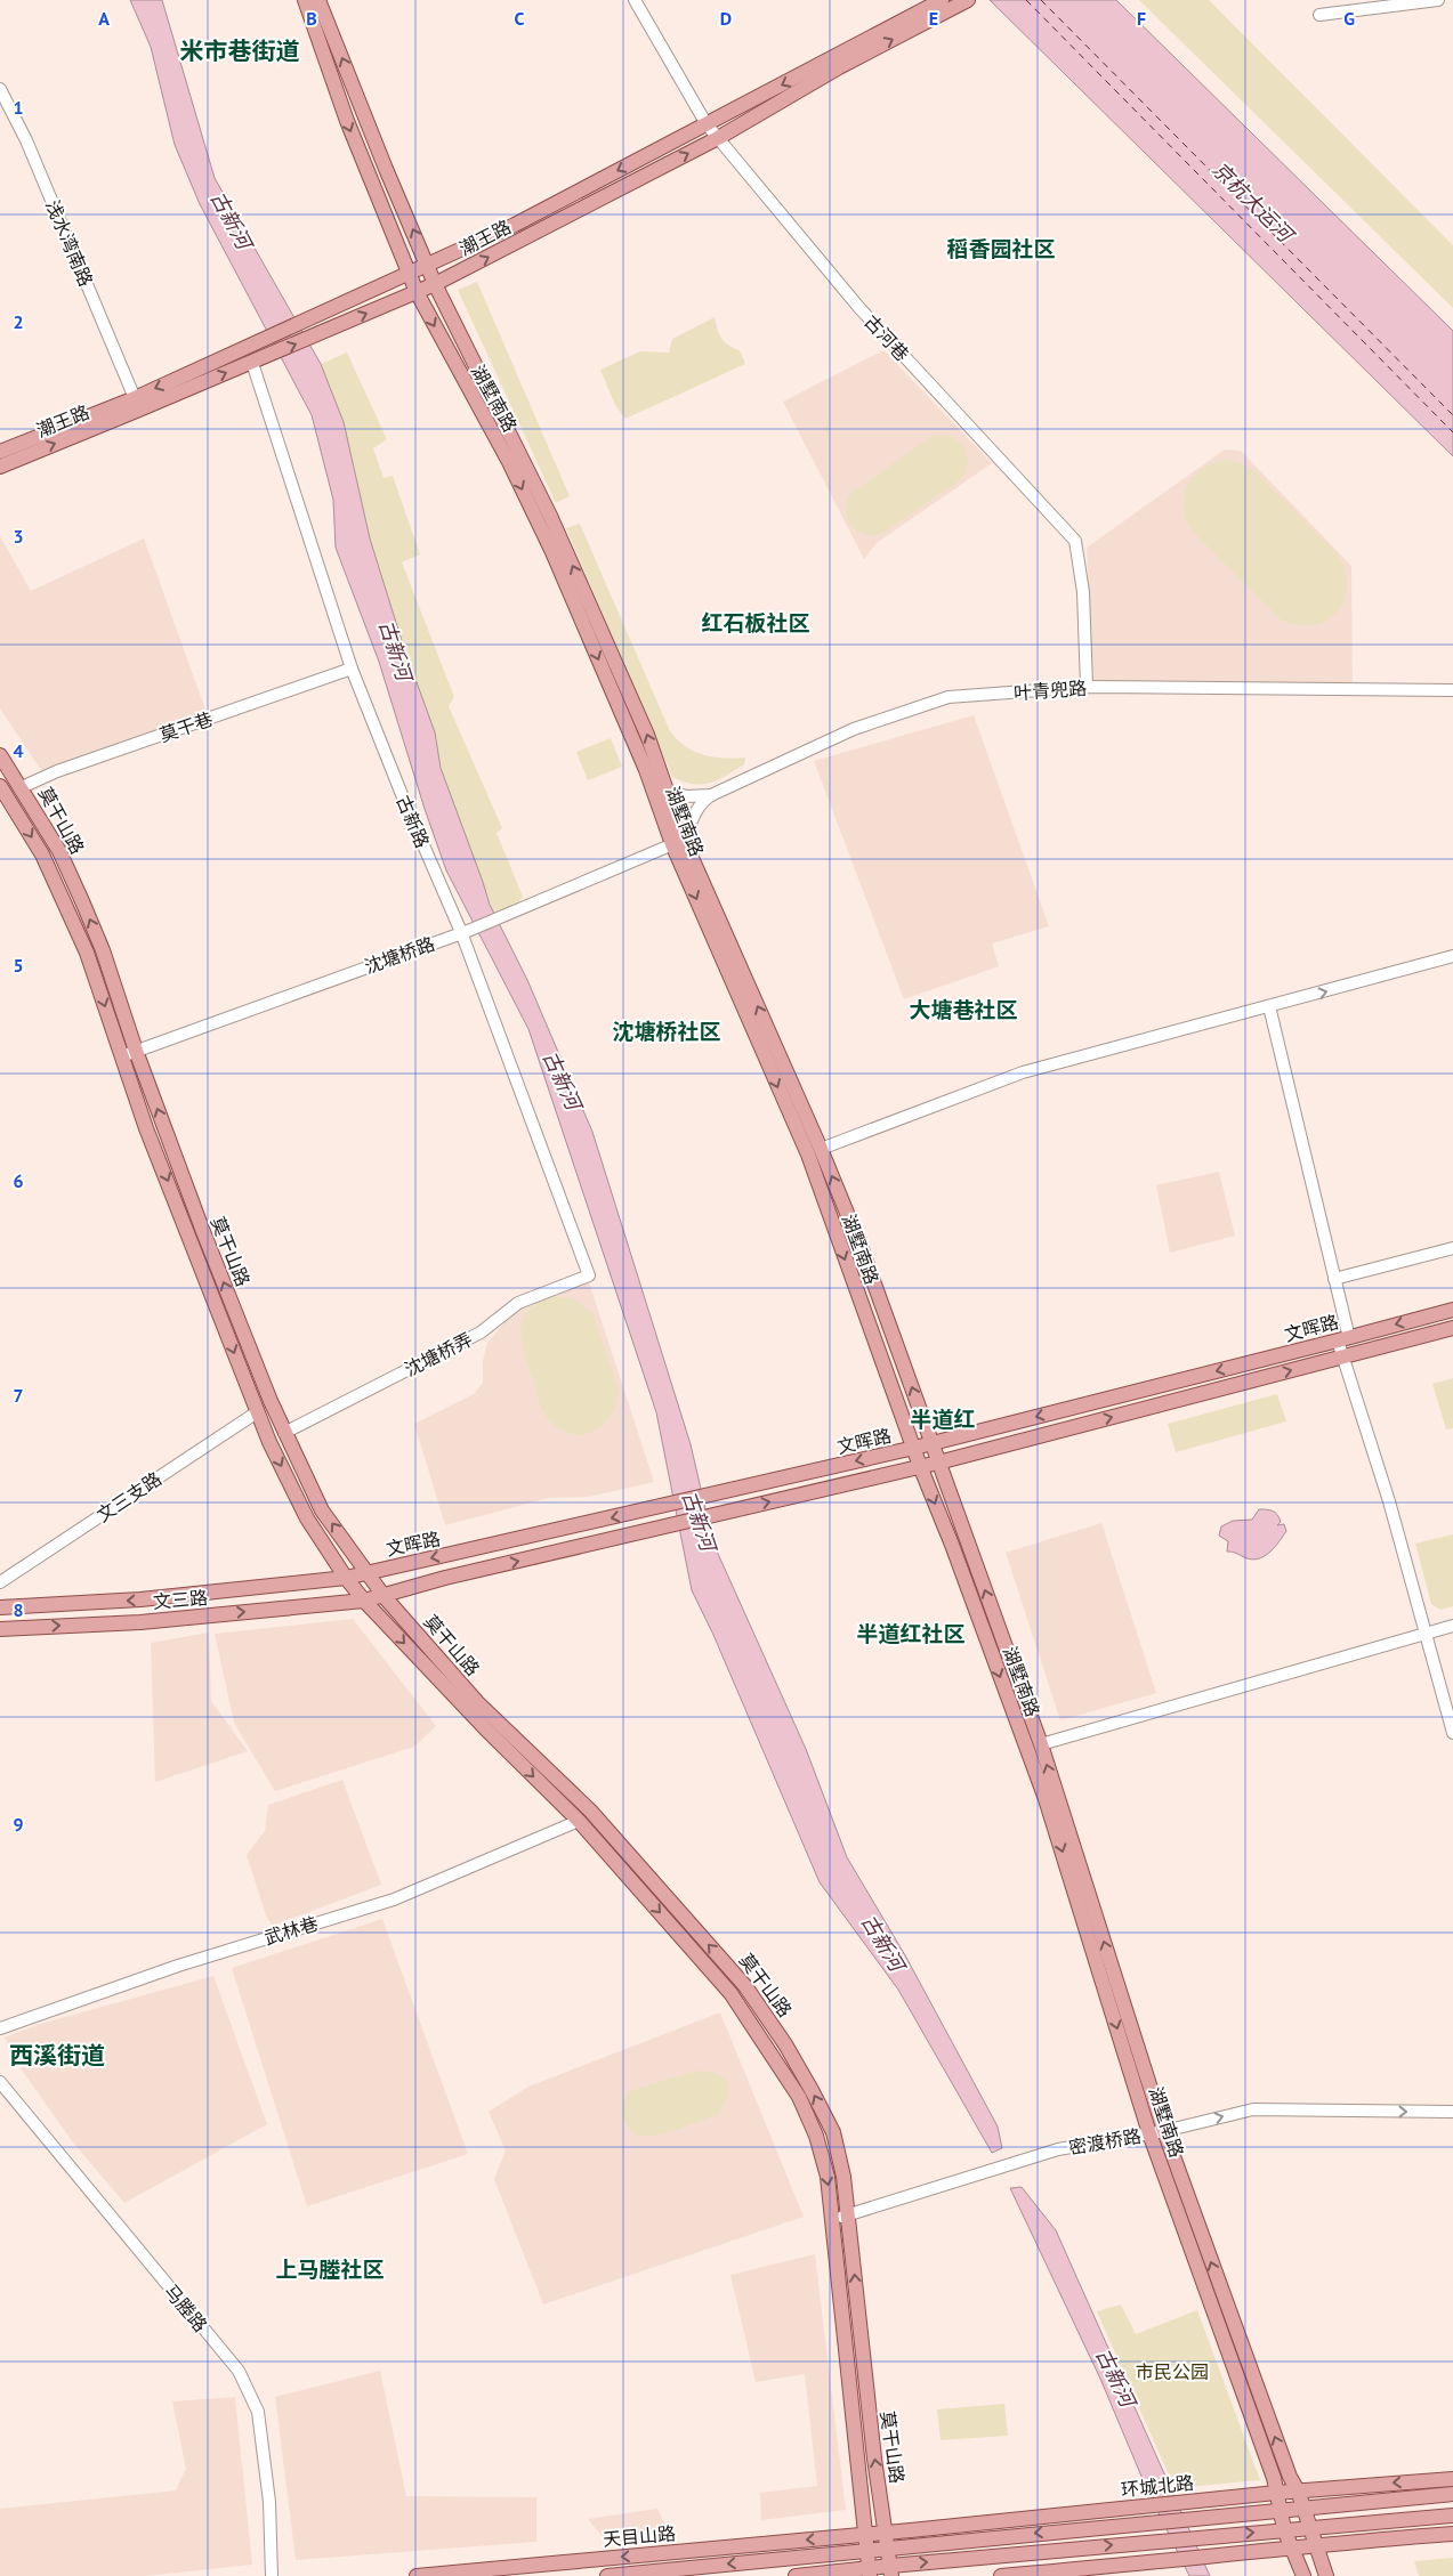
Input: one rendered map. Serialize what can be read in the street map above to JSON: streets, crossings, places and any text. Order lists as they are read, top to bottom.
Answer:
{
  "streets": {
    "main road": [
      "潮王路",
      "湖墅南路",
      "莫干山路",
      "文晖路",
      "文三路",
      "环城北路",
      "天目山路"
    ],
    "street": [
      "浅水湾南路",
      "古河巷",
      "叶青兜路",
      "莫干巷",
      "古新路",
      "沈塘桥路",
      "沈塘桥弄",
      "文三支路",
      "武林巷",
      "密渡桥路",
      "马塍路"
    ]
  },
  "crossings": [
    ["潮王路", "浅水湾南路"],
    ["潮王路", "古河巷"],
    ["潮王路", "湖墅南路"],
    ["潮王路", "古新路"],
    ["古河巷", "叶青兜路"],
    ["湖墅南路", "叶青兜路"],
    ["湖墅南路", "沈塘桥路"],
    ["湖墅南路", "文晖路"],
    ["湖墅南路", "密渡桥路"],
    ["湖墅南路", "环城北路"],
    ["莫干巷", "莫干山路"],
    ["莫干巷", "古新路"],
    ["莫干山路", "沈塘桥路"],
    ["莫干山路", "文晖路"],
    ["莫干山路", "沈塘桥弄"],
    ["莫干山路", "文三支路"],
    ["莫干山路", "文三路"],
    ["莫干山路", "武林巷"],
    ["莫干山路", "密渡桥路"],
    ["莫干山路", "环城北路"],
    ["莫干山路", "天目山路"],
    ["古新路", "沈塘桥路"],
    ["古新路", "沈塘桥弄"],
    ["文晖路", "文三路"],
    ["环城北路", "天目山路"]
  ],
  "one_way": ["密渡桥路", "天目山路"],
  "districts": [
    "米市巷街道",
    "稻香园社区",
    "红石板社区",
    "大塘巷社区",
    "沈塘桥社区",
    "半道红",
    "半道红社区",
    "西溪街道",
    "上马塍社区"
  ],
  "water": ["京杭大运河", "古新河"],
  "parks": ["市民公园"],
  "grid": {
    "columns": [
      "A",
      "B",
      "C",
      "D",
      "E",
      "F",
      "G"
    ],
    "rows": [
      "1",
      "2",
      "3",
      "4",
      "5",
      "6",
      "7",
      "8",
      "9"
    ]
  }
}
